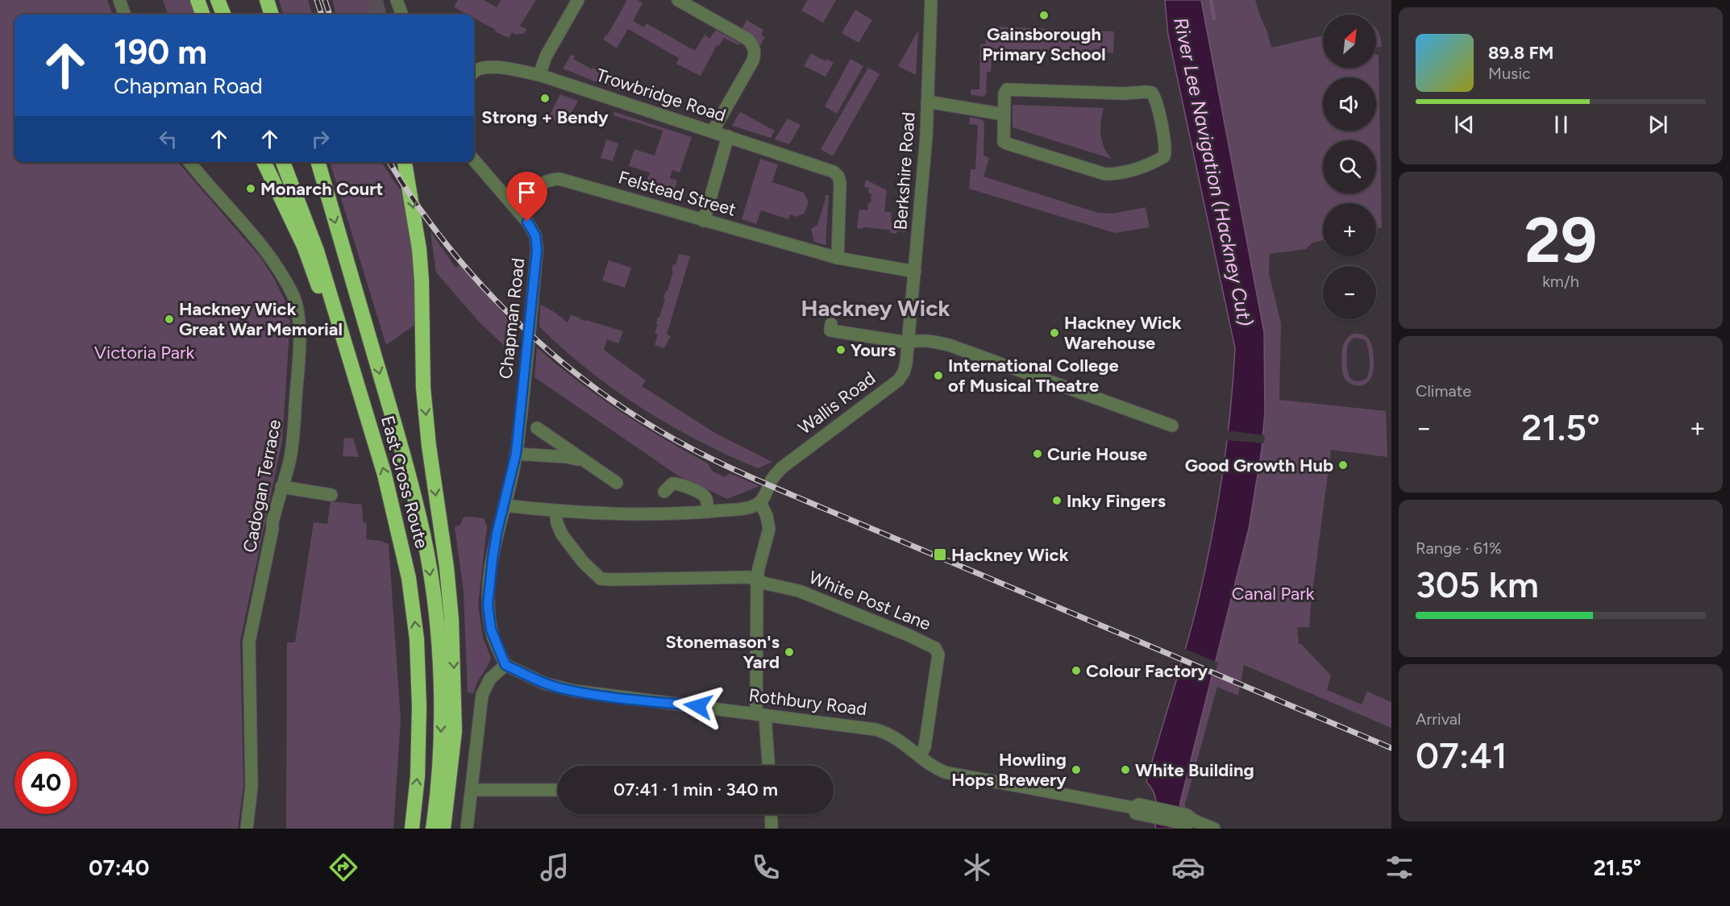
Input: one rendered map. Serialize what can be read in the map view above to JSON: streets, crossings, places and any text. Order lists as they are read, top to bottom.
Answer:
{
  "streets": {
    "highway": ["East Cross Route"],
    "street": [
      "Trowbridge Road",
      "Berkshire Road",
      "Felstead Street",
      "Chapman Road",
      "Wallis Road",
      "Cadogan Terrace",
      "White Post Lane",
      "Rothbury Road"
    ]
  },
  "crossings": [
    ["Trowbridge Road", "Felstead Street"],
    ["Berkshire Road", "Felstead Street"],
    ["Berkshire Road", "Wallis Road"],
    ["Felstead Street", "Chapman Road"],
    ["White Post Lane", "Rothbury Road"]
  ],
  "districts": ["Hackney Wick"],
  "water": ["River Lee Navigation (Hackney Cut)"],
  "parks": ["Victoria Park", "Canal Park"],
  "places": {
    "other": [
      "Gainsborough Primary School",
      "Strong + Bendy",
      "Monarch Court",
      "Hackney Wick Great War Memorial",
      "Hackney Wick Warehouse",
      "Yours",
      "International College of Musical Theatre",
      "Curie House",
      "Good Growth Hub",
      "Inky Fingers",
      "Stonemason's Yard",
      "Colour Factory",
      "Howling Hops Brewery",
      "White Building"
    ],
    "transit": ["Hackney Wick"]
  },
  "north": "top right",
  "page": {
    "map_buttons": ["+", "−"],
    "turn": ["190 m", "Chapman Road"],
    "song": ["89.8 FM", "Music"],
    "tile": [
      ["29", "km/h"],
      "Climate",
      ["Range · 61%", "305 km"],
      ["Arrival", "07:41"]
    ],
    "heat": ["−", "21.5°", "+"],
    "limit": "40",
    "trip": "07:41 · 1 min · 340 m",
    "tabs": ["07:40", "21.5°"]
  }
}
